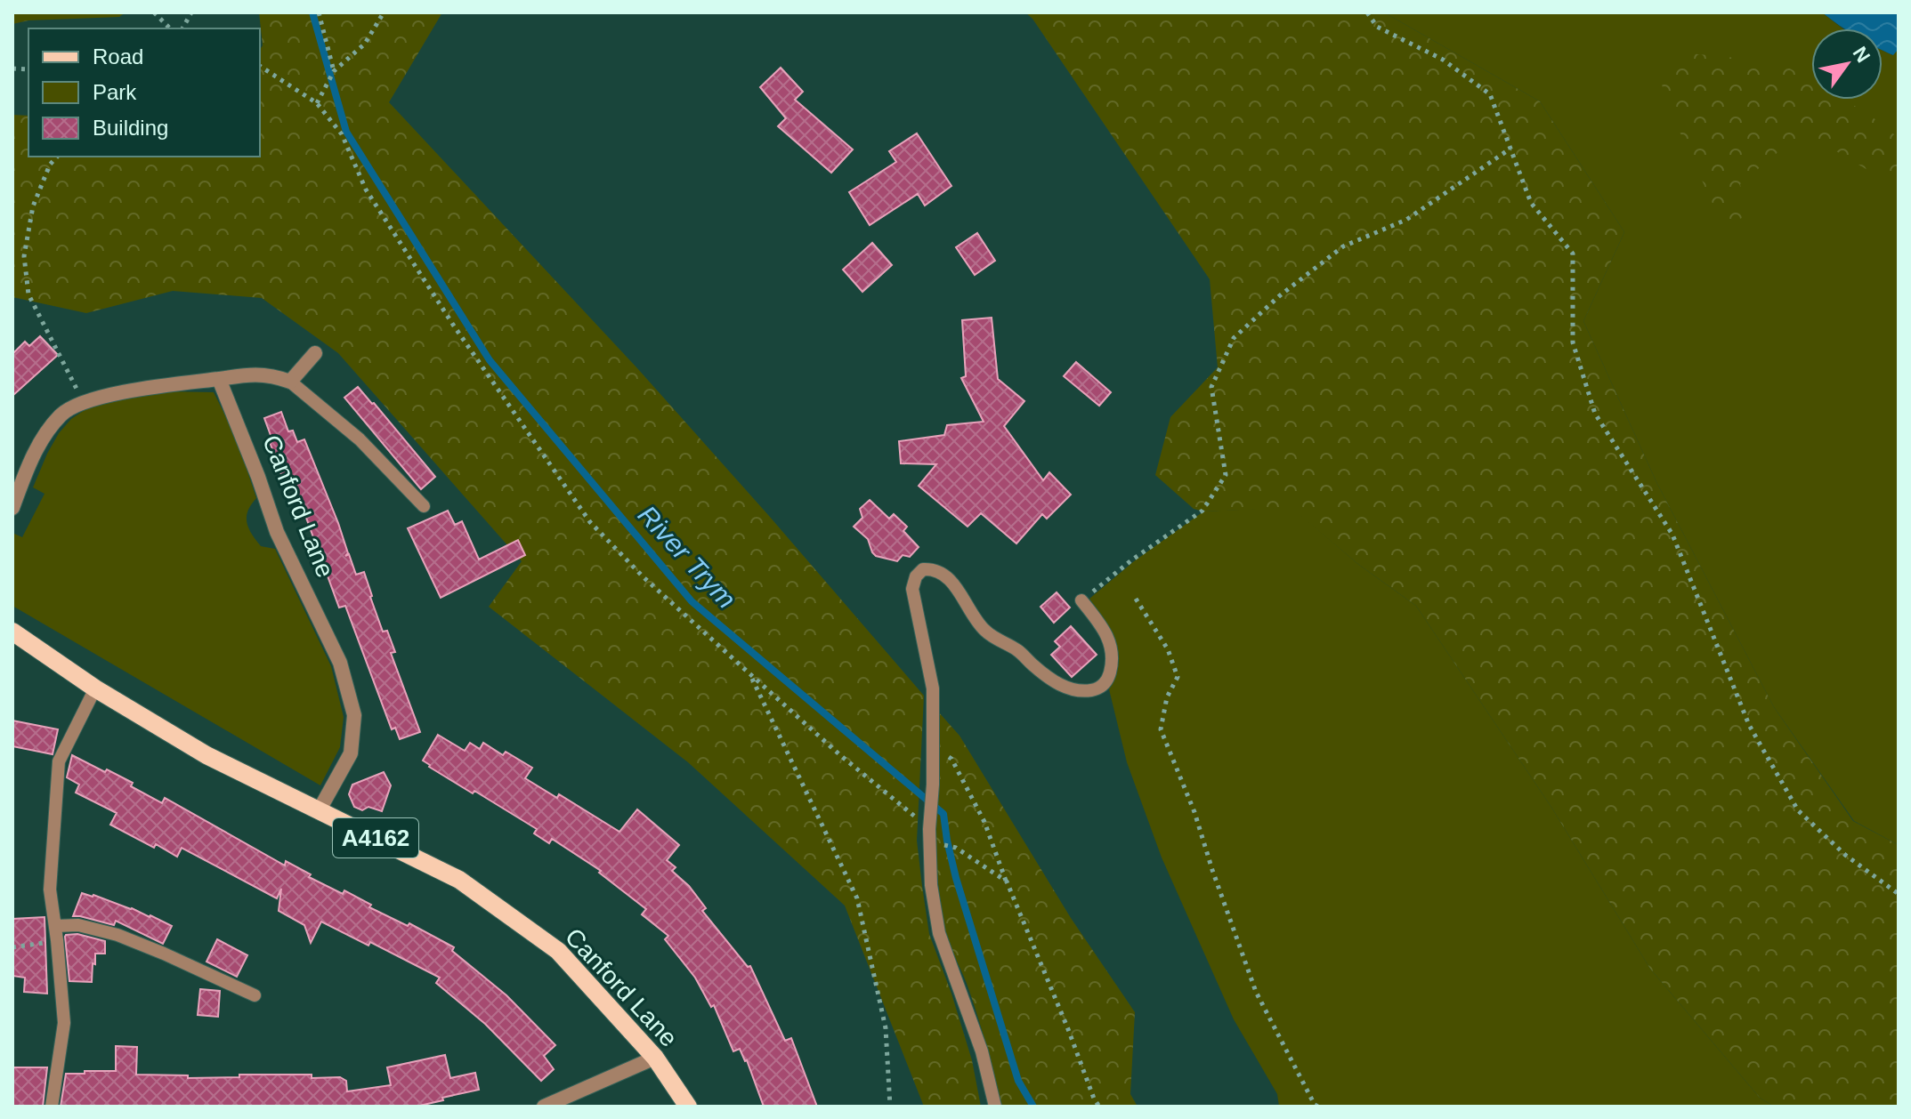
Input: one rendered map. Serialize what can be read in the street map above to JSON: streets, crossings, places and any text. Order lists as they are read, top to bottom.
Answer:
{
  "streets": {
    "main road": ["Canford Lane", "A4162"]
  },
  "water": ["River Trym"],
  "legend": ["Road", "Park", "Building"],
  "north": "top right"
}
